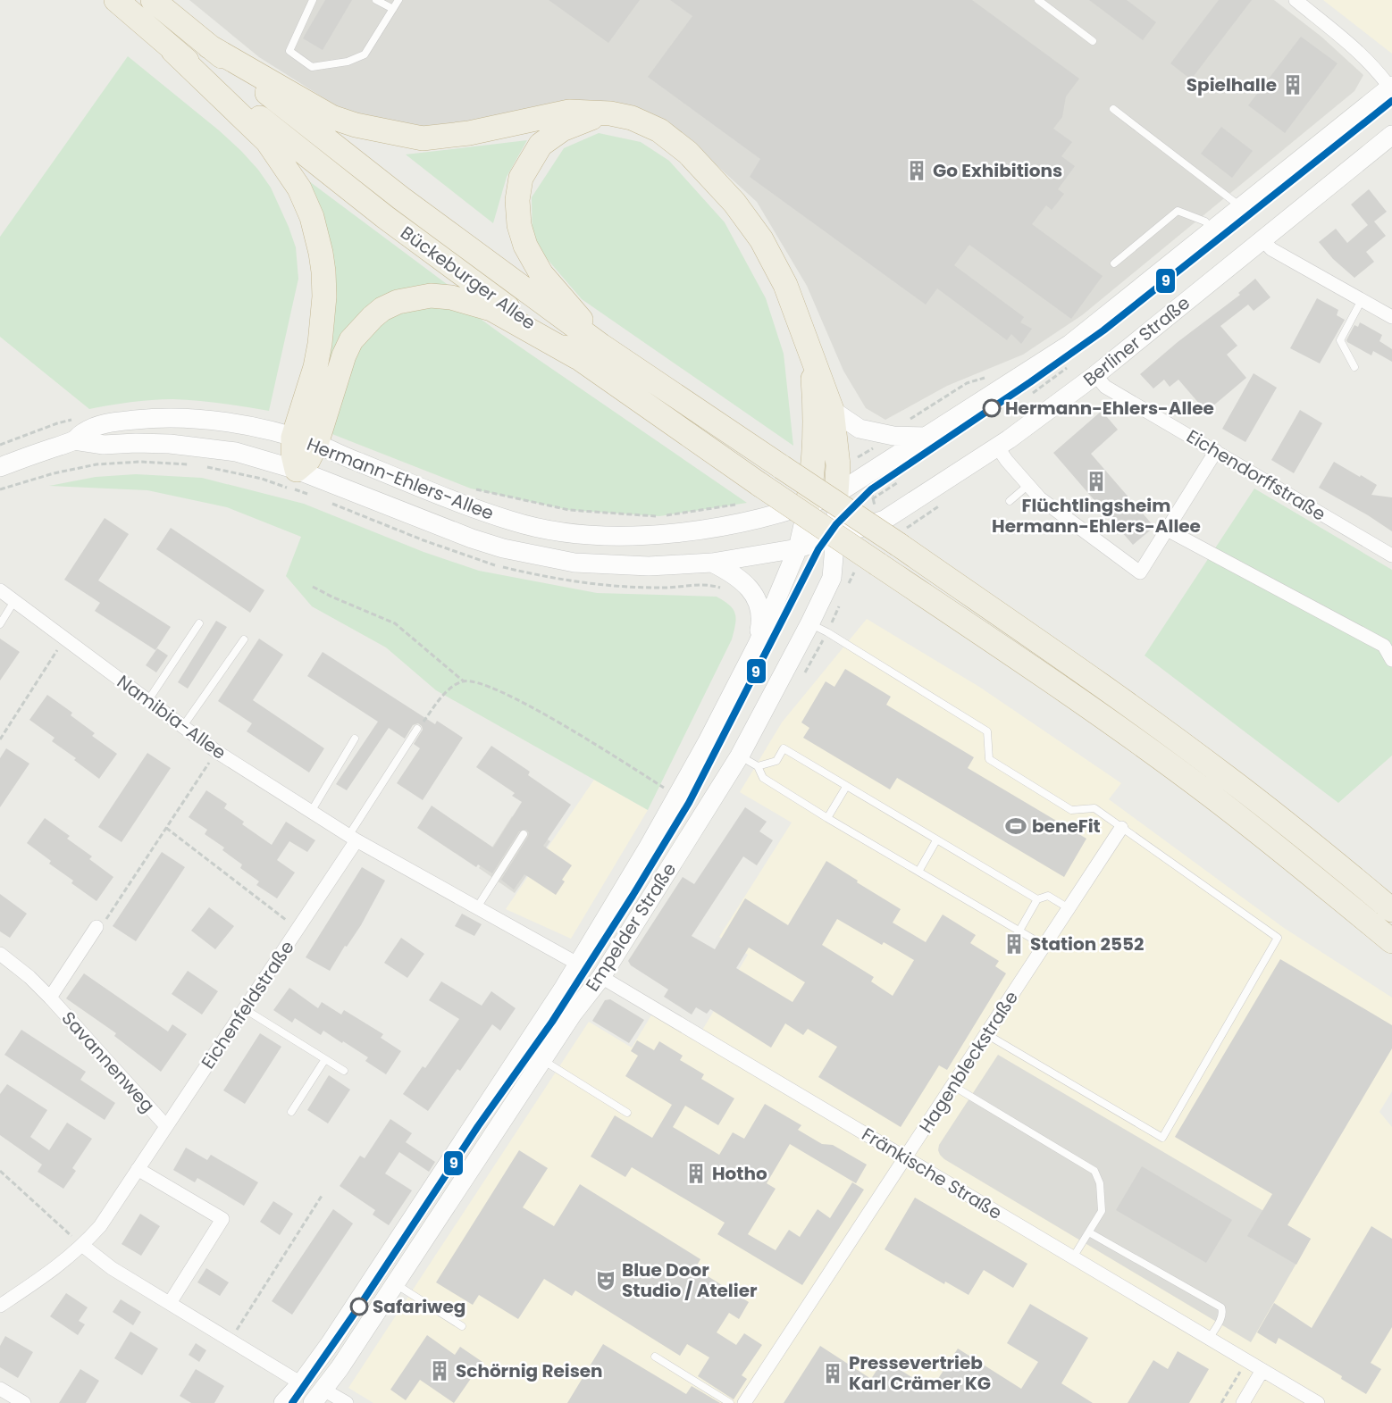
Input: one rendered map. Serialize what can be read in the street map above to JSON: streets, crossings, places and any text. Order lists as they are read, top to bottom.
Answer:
{
  "streets": {
    "highway": ["Bückeburger Allee"],
    "street": [
      "Berliner Straße",
      "Eichendorffstraße",
      "Hermann-Ehlers-Allee",
      "Namibia-Allee",
      "Empelder Straße",
      "Eichenfeldstraße",
      "Savannenweg",
      "Hagenbleckstraße",
      "Fränkische Straße"
    ]
  },
  "crossings": [
    ["Berliner Straße", "Eichendorffstraße"],
    ["Berliner Straße", "Empelder Straße"],
    ["Hermann-Ehlers-Allee", "Empelder Straße"],
    ["Namibia-Allee", "Empelder Straße"],
    ["Namibia-Allee", "Eichenfeldstraße"],
    ["Empelder Straße", "Fränkische Straße"],
    ["Eichenfeldstraße", "Savannenweg"],
    ["Hagenbleckstraße", "Fränkische Straße"]
  ],
  "places": {
    "building": [
      "Spielhalle",
      "Go Exhibitions",
      "Flüchtlingsheim Hermann-Ehlers-Allee",
      "Station 2552",
      "Hotho",
      "Schörnig Reisen",
      "Pressevertrieb Karl Crämer KG"
    ],
    "other": ["Hermann-Ehlers-Allee", "Safariweg"],
    "sports": ["beneFit"],
    "theatre": ["Blue Door Studio / Atelier"]
  },
  "lines": ["transit line 9"]
}
